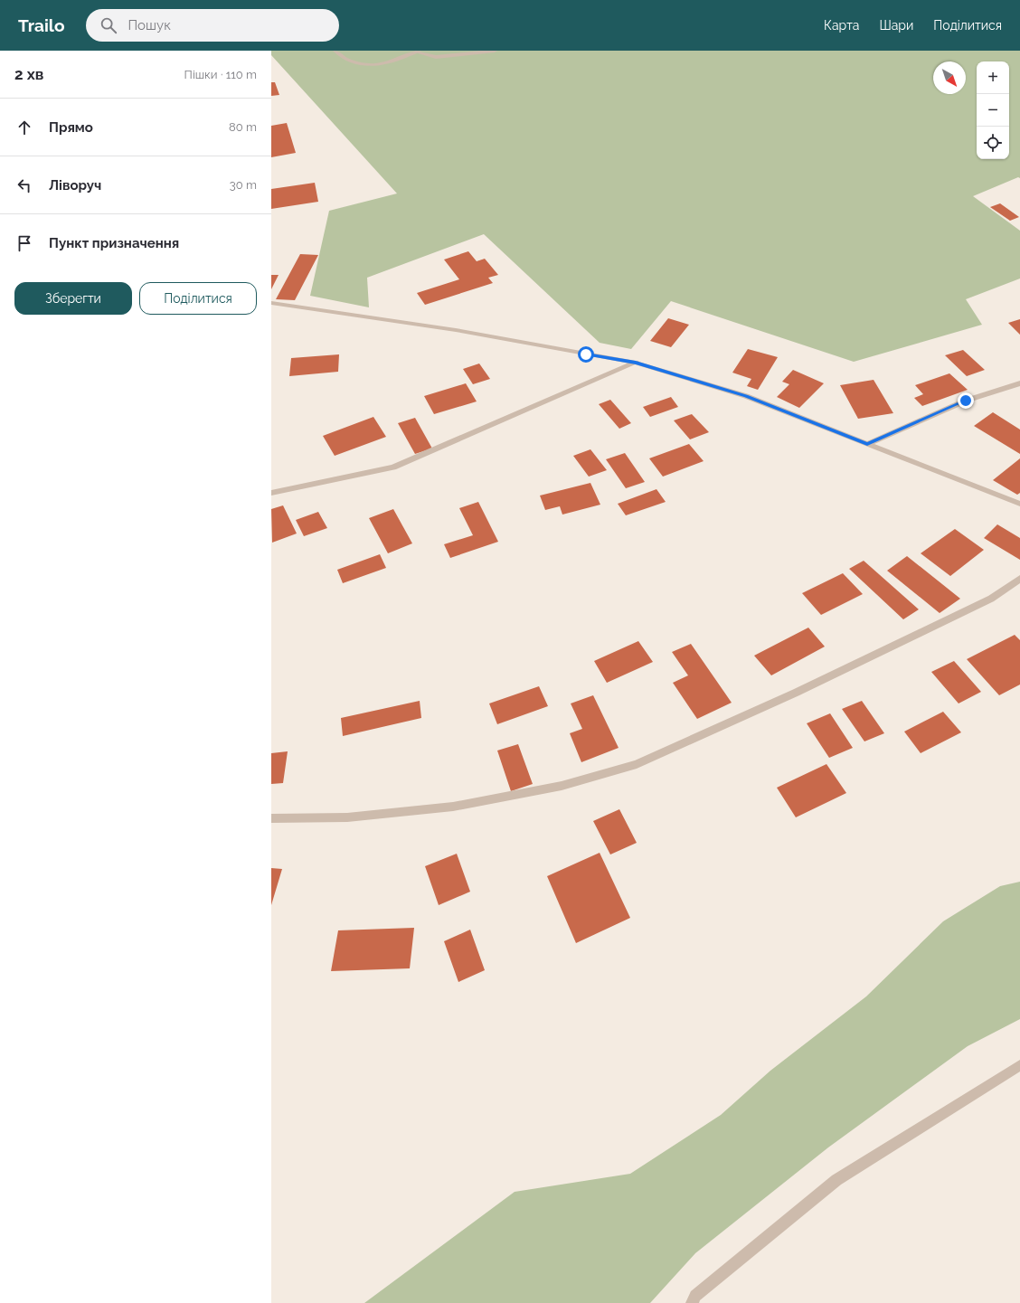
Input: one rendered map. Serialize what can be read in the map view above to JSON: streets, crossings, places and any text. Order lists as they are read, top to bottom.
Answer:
{
  "north": "bottom right",
  "page": {
    "header": "Trailo",
    "search": "Пошук",
    "nav": ["Карта", "Шари", "Поділитися"],
    "heading": ["2 хв", "Пішки · 110 m"],
    "map_buttons": ["+", "−"],
    "list": [
      ["Прямо", "80 m"],
      ["Ліворуч", "30 m"],
      "Пункт призначення"
    ],
    "buttons": ["Зберегти", "Поділитися"]
  }
}
